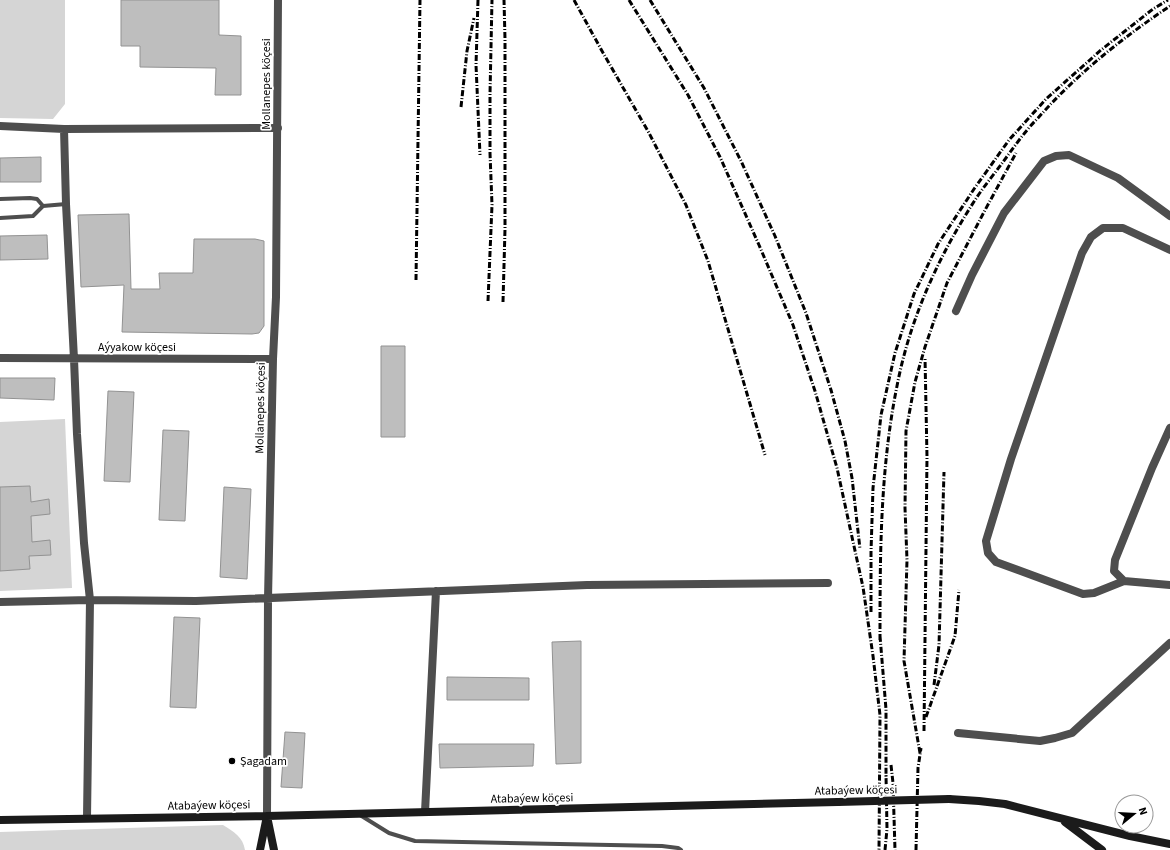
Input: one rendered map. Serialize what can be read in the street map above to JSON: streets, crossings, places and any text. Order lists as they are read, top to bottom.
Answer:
{
  "streets": {
    "main road": ["Mollanepes köçesi", "Atabaýew köçesi"],
    "street": ["Aýyakow köçesi"]
  },
  "crossings": [
    ["Mollanepes köçesi", "Aýyakow köçesi"],
    ["Mollanepes köçesi", "Atabaýew köçesi"]
  ],
  "places": ["Şagadam"],
  "north": "right"
}
